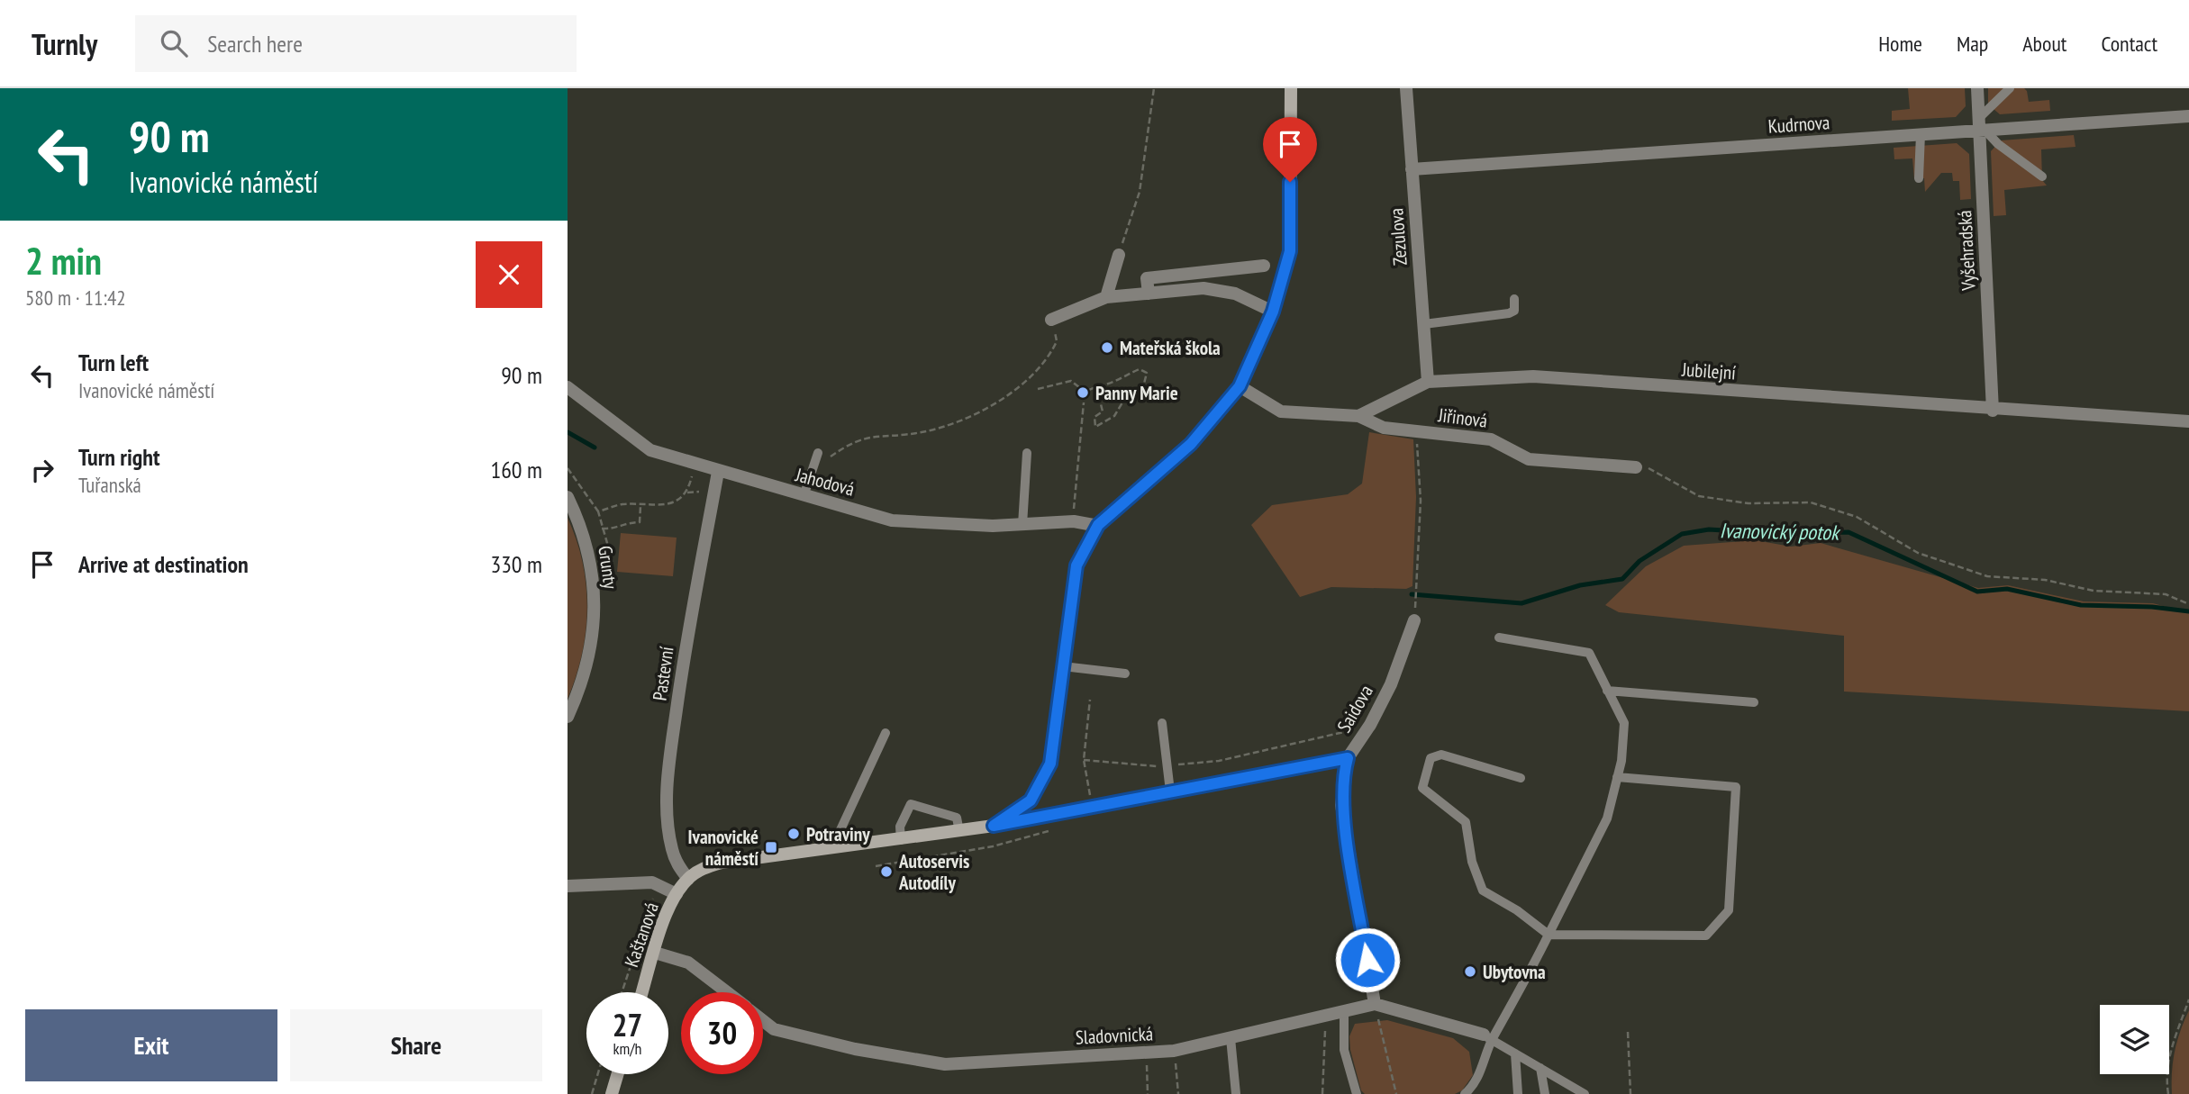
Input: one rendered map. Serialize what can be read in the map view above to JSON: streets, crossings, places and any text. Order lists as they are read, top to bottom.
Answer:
{
  "streets": {
    "main road": ["Kaštanová"],
    "street": [
      "Kudrnova",
      "Zezulova",
      "Vyšehradská",
      "Jubilejní",
      "Jiřinová",
      "Jahodová",
      "Grunty",
      "Pastevní",
      "Saidova",
      "Sladovnická"
    ]
  },
  "crossings": [
    ["Kudrnova", "Zezulova"],
    ["Kudrnova", "Vyšehradská"],
    ["Zezulova", "Jubilejní"],
    ["Vyšehradská", "Jubilejní"],
    ["Jubilejní", "Jiřinová"],
    ["Jahodová", "Pastevní"],
    ["Pastevní", "Kaštanová"],
    ["Saidova", "Sladovnická"],
    ["Kaštanová", "Sladovnická"]
  ],
  "water": ["Ivanovický potok"],
  "places": {
    "other": [
      "Mateřská škola",
      "Panny Marie",
      "Potraviny",
      "Autoservis Autodíly",
      "Ubytovna"
    ],
    "transit": ["Ivanovické náměstí"]
  },
  "page": {
    "header": "Turnly",
    "search": "Search here",
    "nav": [
      "Home",
      "Map",
      "About",
      "Contact"
    ],
    "turn": ["90 m", "Ivanovické náměstí"],
    "heading": ["2 min", "580 m · 11:42"],
    "list": [
      {
        "name": "Turn left",
        "note": "Ivanovické náměstí",
        "value": "90 m"
      },
      {
        "name": "Turn right",
        "note": "Tuřanská",
        "value": "160 m"
      },
      {
        "name": "Arrive at destination",
        "value": "330 m"
      }
    ],
    "speed": "27 km/h",
    "limit": "30",
    "buttons": ["Exit", "Share"]
  }
}
